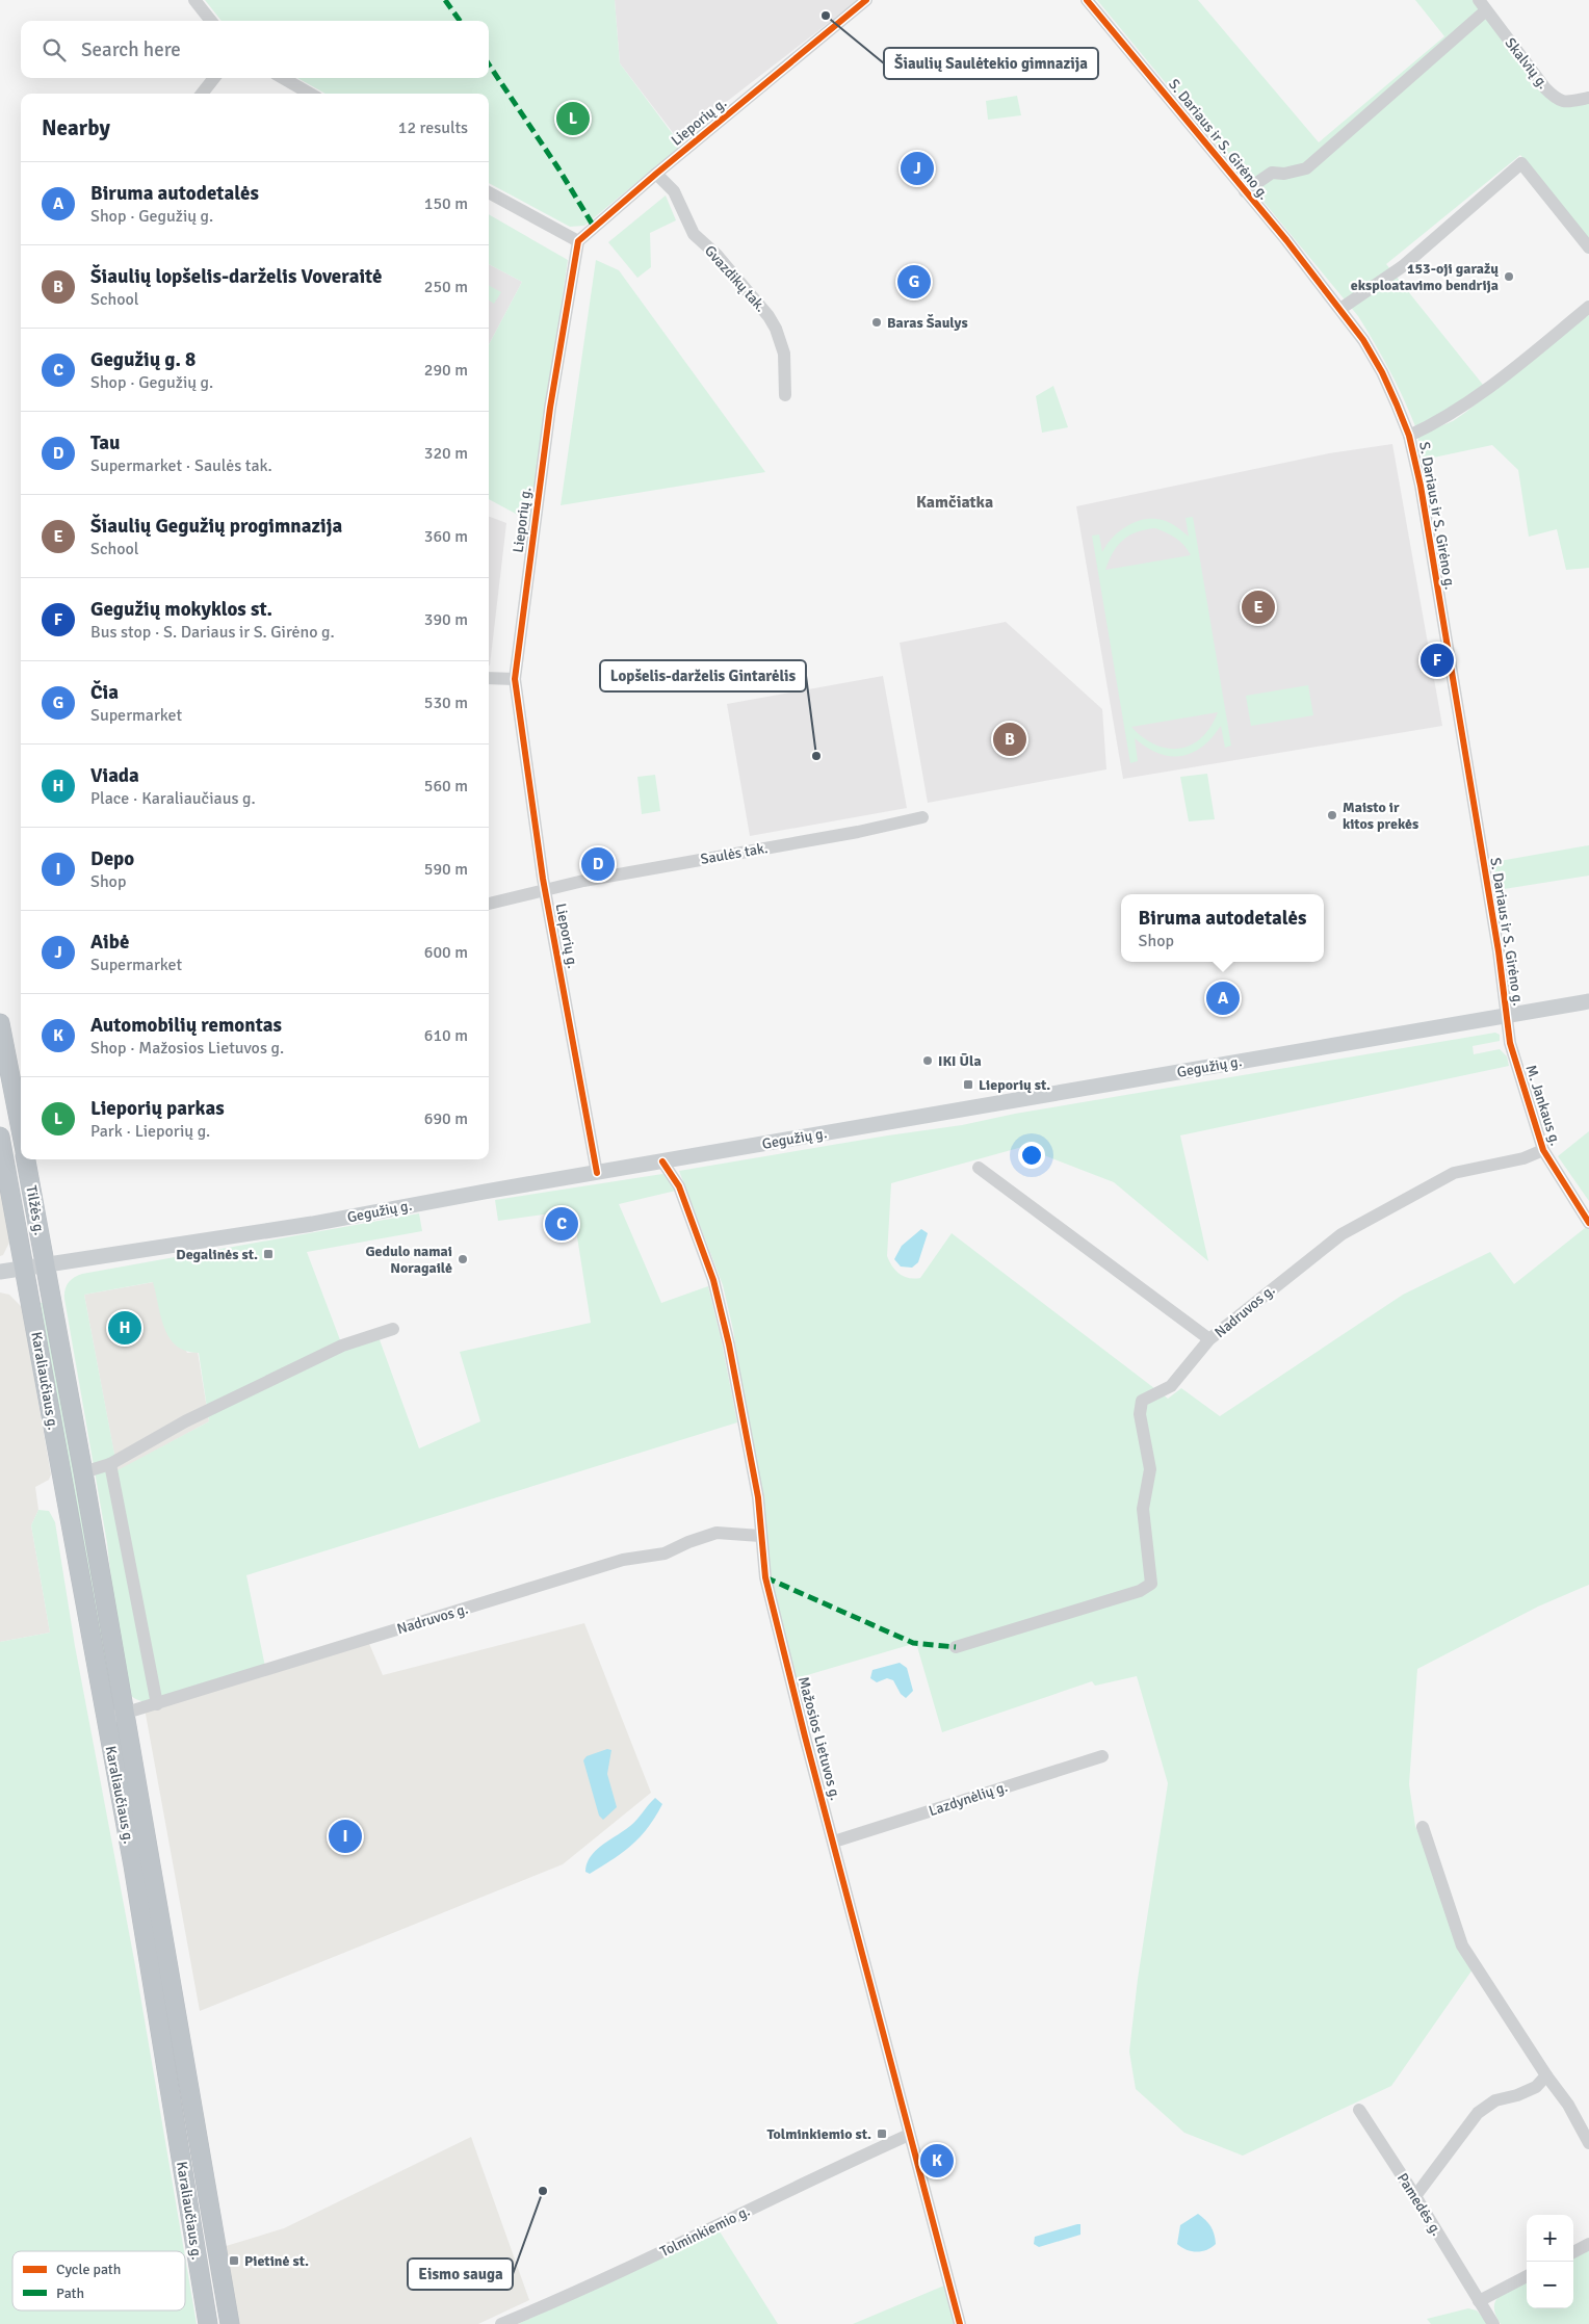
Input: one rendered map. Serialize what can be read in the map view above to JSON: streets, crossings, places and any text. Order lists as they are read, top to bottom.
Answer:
{
  "streets": {
    "highway": ["Tilžės g.", "Karaliaučiaus g."],
    "main road": ["Gegužių g."],
    "street": [
      "Skalvių g.",
      "Lieporių g.",
      "S. Dariaus ir S. Girėno g.",
      "Gvazdikų tak.",
      "Saulės tak.",
      "M. Jankaus g.",
      "Nadruvos g.",
      "Mažosios Lietuvos g.",
      "Lazdynėlių g.",
      "Pamedės g.",
      "Tolminkiemio g."
    ]
  },
  "crossings": [
    ["Lieporių g.", "Gvazdikų tak."],
    ["Lieporių g.", "Saulės tak."],
    ["Lieporių g.", "Gegužių g."],
    ["S. Dariaus ir S. Girėno g.", "Gegužių g."],
    ["S. Dariaus ir S. Girėno g.", "M. Jankaus g."],
    ["Gegužių g.", "M. Jankaus g."],
    ["Gegužių g.", "Tilžės g."],
    ["Gegužių g.", "Karaliaučiaus g."],
    ["Gegužių g.", "Mažosios Lietuvos g."],
    ["M. Jankaus g.", "Nadruvos g."],
    ["Tilžės g.", "Karaliaučiaus g."],
    ["Nadruvos g.", "Karaliaučiaus g."],
    ["Nadruvos g.", "Mažosios Lietuvos g."],
    ["Mažosios Lietuvos g.", "Lazdynėlių g."],
    ["Mažosios Lietuvos g.", "Tolminkiemio g."]
  ],
  "districts": ["Kamčiatka"],
  "places": {
    "other": [
      "Šiaulių Saulėtekio gimnazija",
      "153-oji garažų eksploatavimo bendrija",
      "Baras Šaulys",
      "Lopšelis-darželis Gintarėlis",
      "Maisto ir kitos prekės",
      "IKI Ūla",
      "Gedulo namai Noragailė",
      "Eismo sauga"
    ],
    "transit": [
      "Lieporių st.",
      "Degalinės st.",
      "Tolminkiemio st.",
      "Pietinė st."
    ]
  },
  "legend": ["Cycle path", "Path"],
  "page": {
    "search": "Search here",
    "heading": ["Nearby", "12 results"],
    "pins": [
      "L",
      "J",
      "G",
      "E",
      "F",
      "B",
      "D",
      "A",
      "C",
      "H",
      "I",
      "K"
    ],
    "list": [
      {
        "mark": "A",
        "name": "Biruma autodetalės",
        "note": "Shop · Gegužių g.",
        "value": "150 m"
      },
      {
        "mark": "B",
        "name": "Šiaulių lopšelis-darželis Voveraitė",
        "note": "School",
        "value": "250 m"
      },
      {
        "mark": "C",
        "name": "Gegužių g. 8",
        "note": "Shop · Gegužių g.",
        "value": "290 m"
      },
      {
        "mark": "D",
        "name": "Tau",
        "note": "Supermarket · Saulės tak.",
        "value": "320 m"
      },
      {
        "mark": "E",
        "name": "Šiaulių Gegužių progimnazija",
        "note": "School",
        "value": "360 m"
      },
      {
        "mark": "F",
        "name": "Gegužių mokyklos st.",
        "note": "Bus stop · S. Dariaus ir S. Girėno g.",
        "value": "390 m"
      },
      {
        "mark": "G",
        "name": "Čia",
        "note": "Supermarket",
        "value": "530 m"
      },
      {
        "mark": "H",
        "name": "Viada",
        "note": "Place · Karaliaučiaus g.",
        "value": "560 m"
      },
      {
        "mark": "I",
        "name": "Depo",
        "note": "Shop",
        "value": "590 m"
      },
      {
        "mark": "J",
        "name": "Aibė",
        "note": "Supermarket",
        "value": "600 m"
      },
      {
        "mark": "K",
        "name": "Automobilių remontas",
        "note": "Shop · Mažosios Lietuvos g.",
        "value": "610 m"
      },
      {
        "mark": "L",
        "name": "Lieporių parkas",
        "note": "Park · Lieporių g.",
        "value": "690 m"
      }
    ],
    "popup": ["Biruma autodetalės", "Shop"],
    "map_buttons": ["+", "−"]
  }
}
